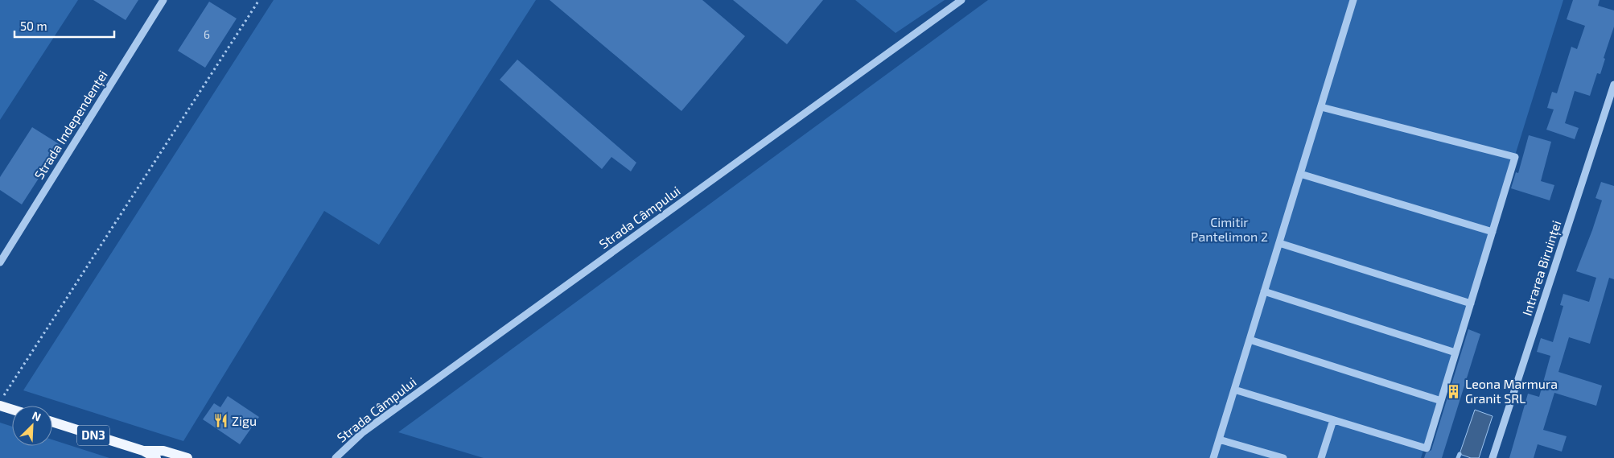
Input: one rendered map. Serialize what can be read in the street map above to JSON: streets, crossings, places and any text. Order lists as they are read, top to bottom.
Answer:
{
  "streets": {
    "main road": ["DN3"],
    "street": ["Strada Independenței", "Strada Câmpului", "Intrarea Biruinței"]
  },
  "parks": ["Cimitir Pantelimon 2"],
  "places": {
    "building": ["Leona Marmura Granit SRL"],
    "restaurant": ["Zigu"]
  },
  "house_numbers": ["6"],
  "scale_bar": "50 m",
  "north": "top right"
}
